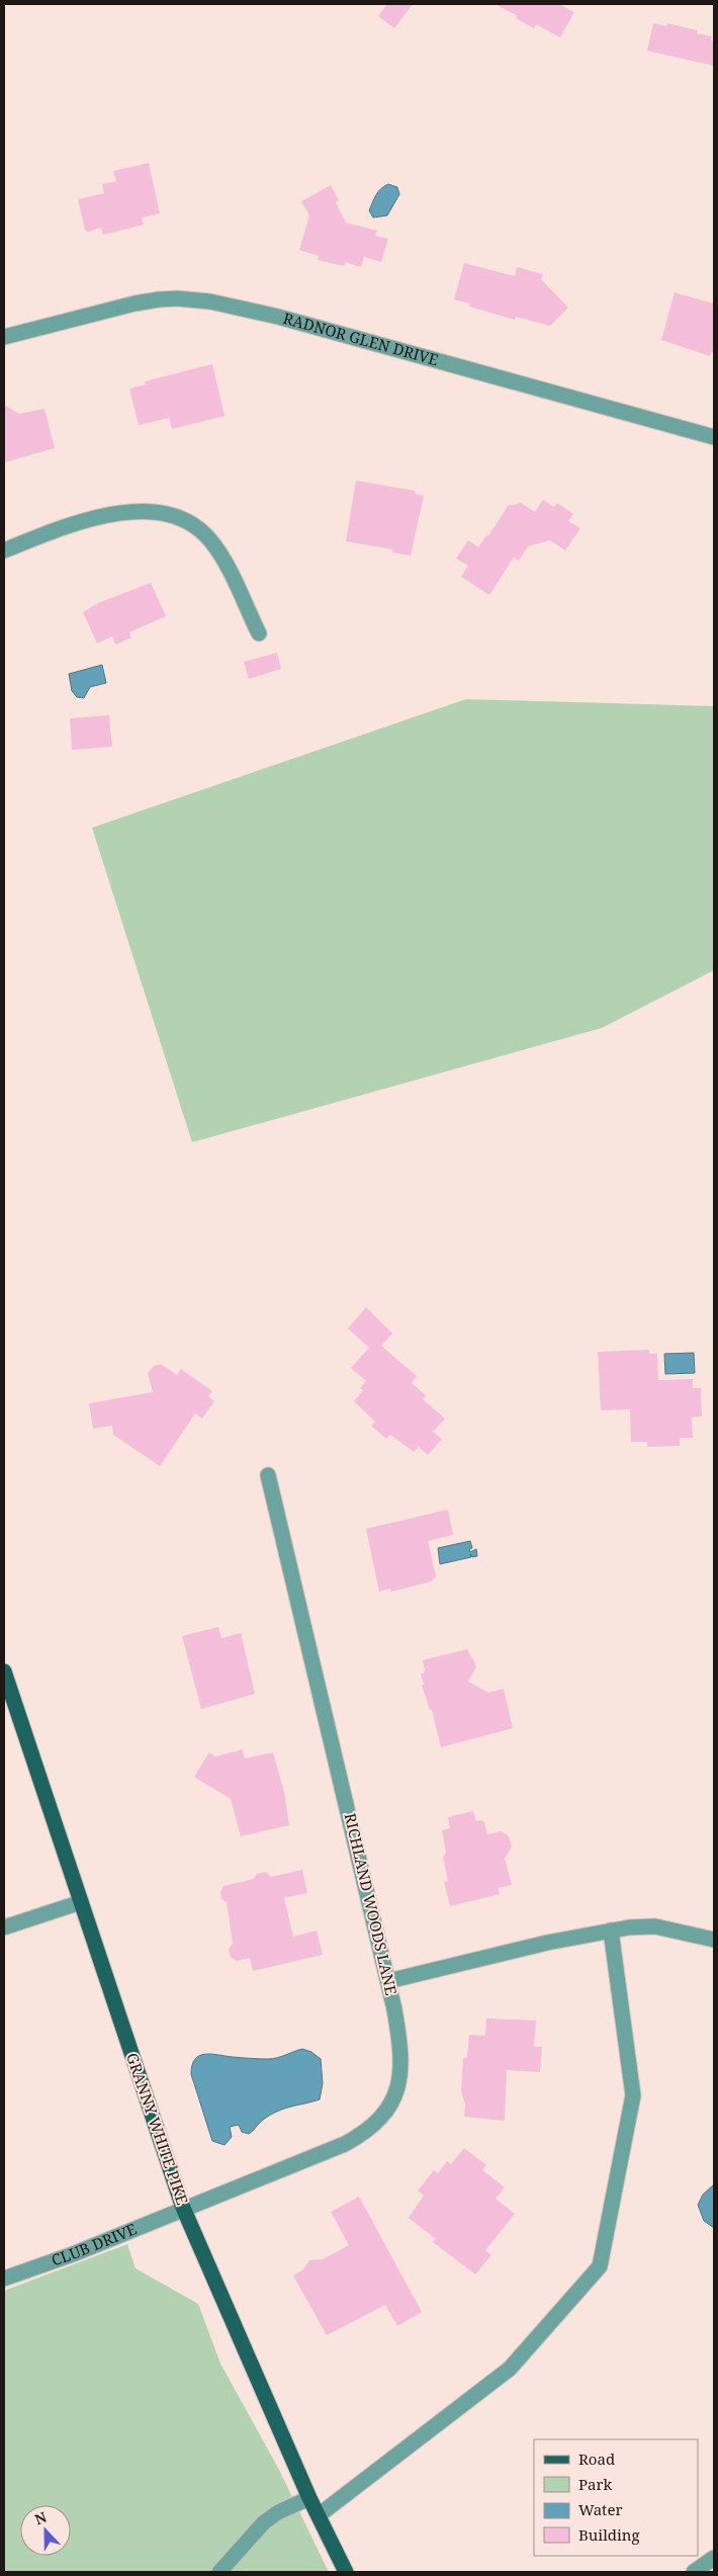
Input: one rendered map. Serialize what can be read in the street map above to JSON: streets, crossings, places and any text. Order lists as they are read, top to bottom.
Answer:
{
  "streets": {
    "main road": ["GRANNY WHITE PIKE"],
    "street": ["RADNOR GLEN DRIVE", "RICHLAND WOODS LANE", "CLUB DRIVE"]
  },
  "crossings": [
    ["RICHLAND WOODS LANE", "GRANNY WHITE PIKE"],
    ["RICHLAND WOODS LANE", "CLUB DRIVE"],
    ["GRANNY WHITE PIKE", "CLUB DRIVE"]
  ],
  "legend": [
    "Road",
    "Park",
    "Water",
    "Building"
  ],
  "north": "top"
}
